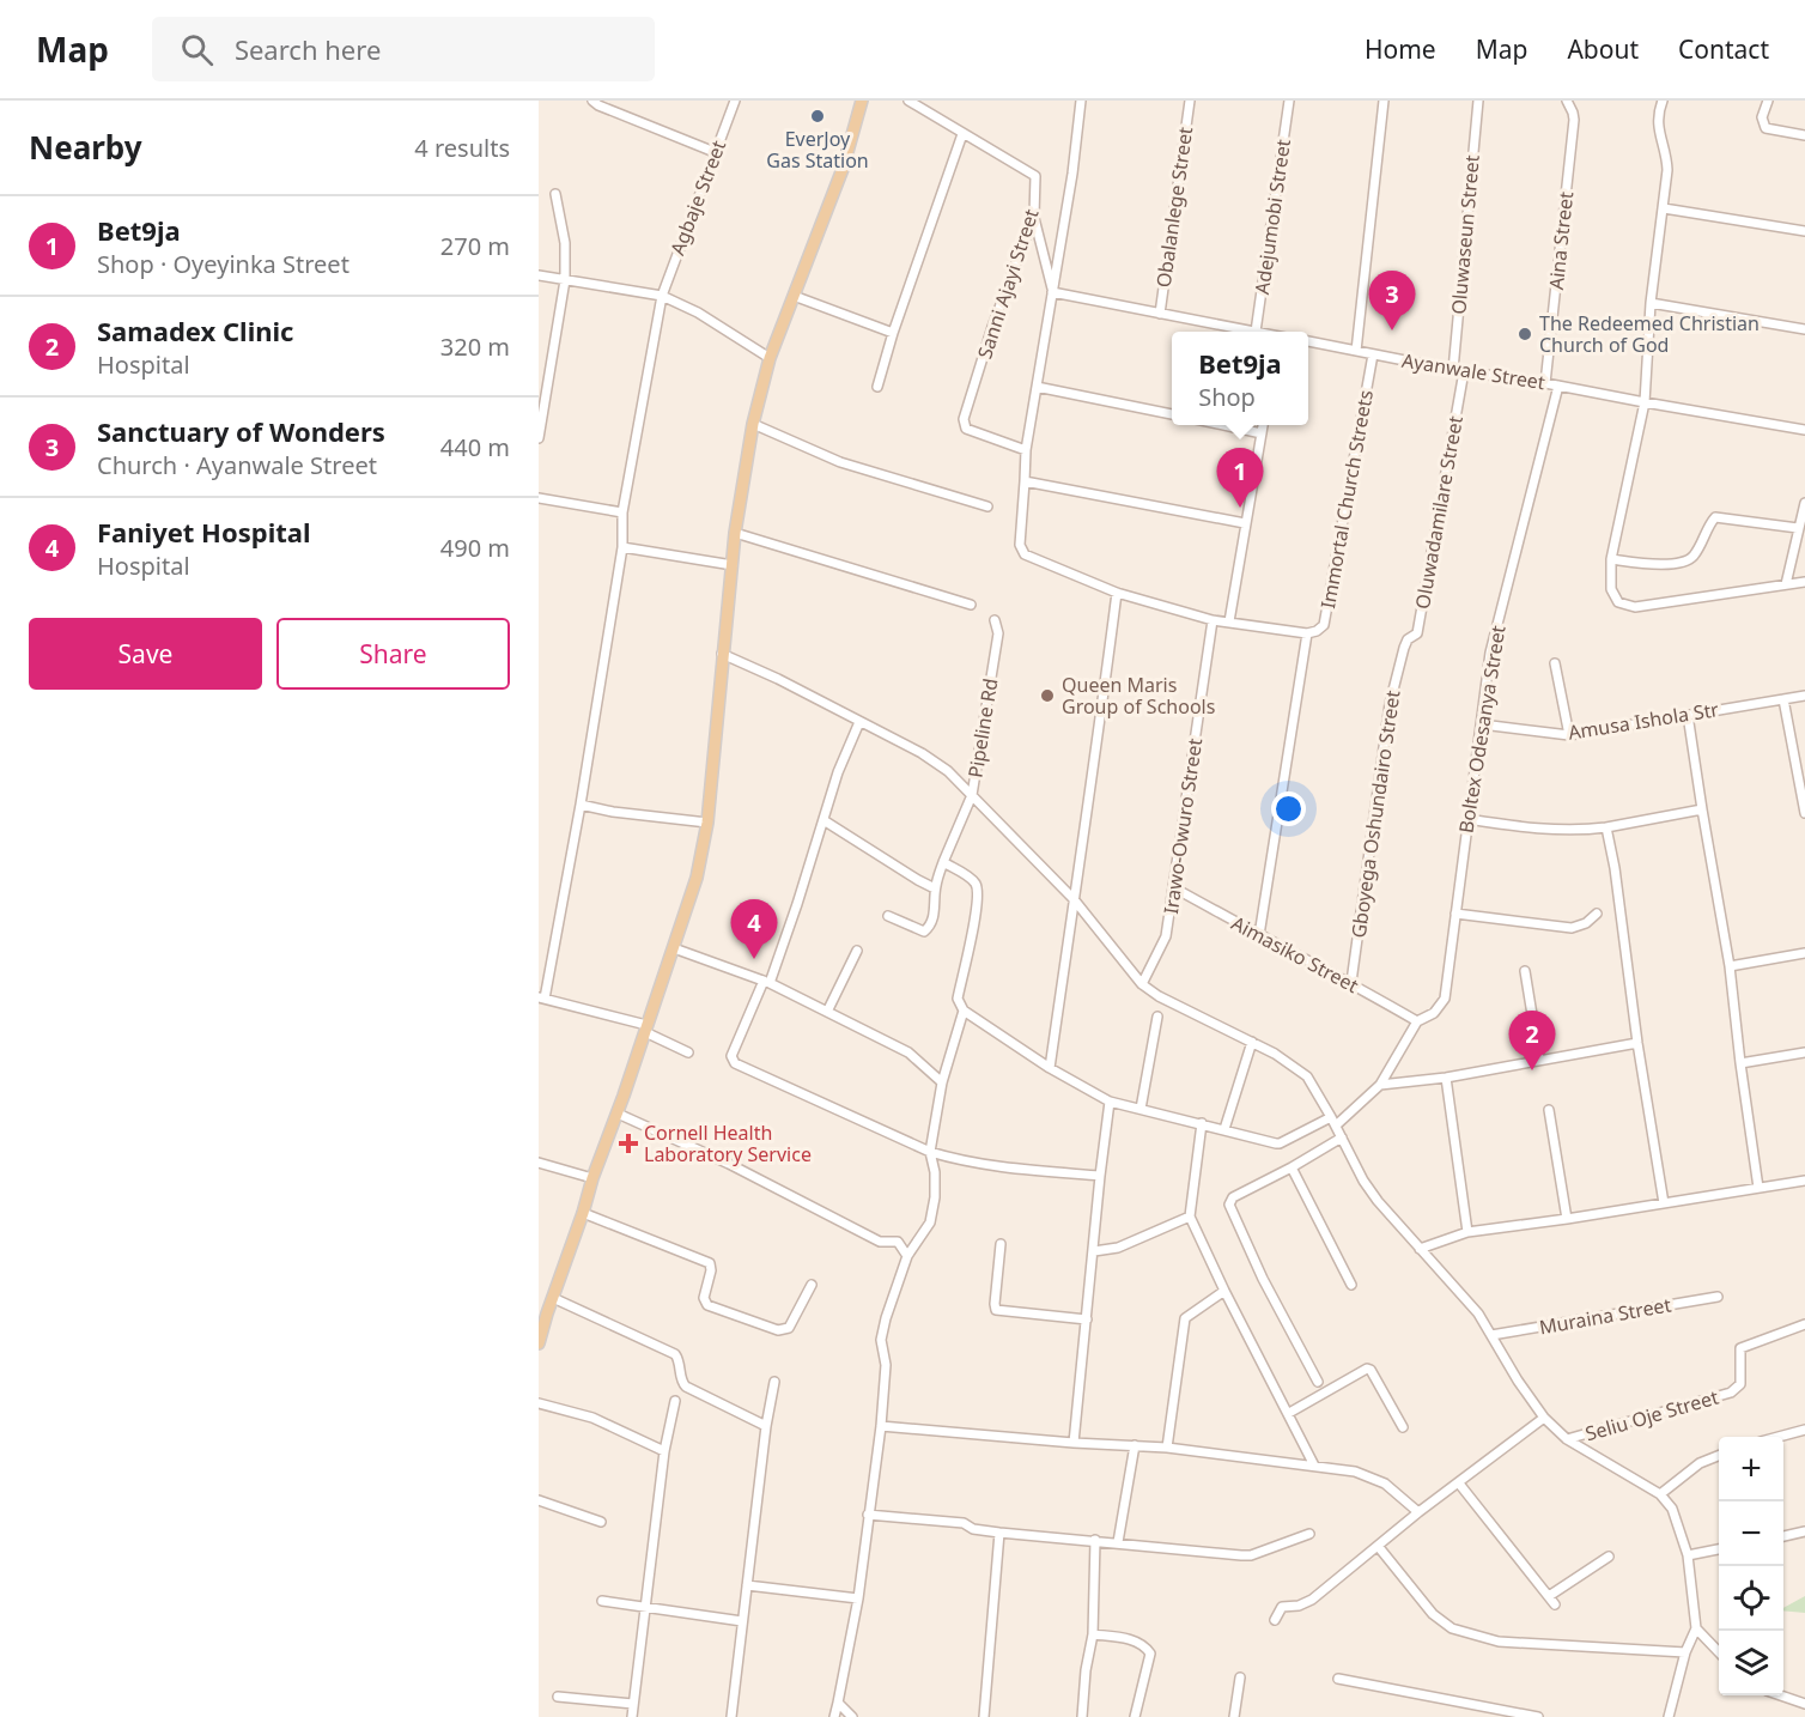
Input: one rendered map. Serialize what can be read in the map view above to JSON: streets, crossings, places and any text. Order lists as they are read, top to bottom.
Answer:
{
  "streets": {
    "street": [
      "Agbaje Street",
      "Obalanlege Street",
      "Adejumobi Street",
      "Oluwaseun Street",
      "Aina Street",
      "Sanni Ajayi Street",
      "Ayanwale Street",
      "Immortal Church Streets",
      "Oluwadamilare Street",
      "Amusa Ishola Str",
      "Pipeline Rd",
      "Boltex Odesanya Street",
      "Gboyega Oshundairo Street",
      "Irawo-Owuro Street",
      "Aimasiko Street",
      "Muraina Street",
      "Seliu Oje Street"
    ]
  },
  "crossings": [
    ["Oluwaseun Street", "Ayanwale Street"],
    ["Aina Street", "Ayanwale Street"],
    ["Ayanwale Street", "Immortal Church Streets"],
    ["Ayanwale Street", "Oluwadamilare Street"],
    ["Ayanwale Street", "Boltex Odesanya Street"],
    ["Oluwadamilare Street", "Gboyega Oshundairo Street"],
    ["Amusa Ishola Str", "Boltex Odesanya Street"],
    ["Boltex Odesanya Street", "Aimasiko Street"],
    ["Gboyega Oshundairo Street", "Aimasiko Street"],
    ["Irawo-Owuro Street", "Aimasiko Street"]
  ],
  "places": {
    "other": ["EverJoy Gas Station", "The Redeemed Christian Church of God", "Queen Maris Group of Schools"],
    "health": ["Cornell Health Laboratory Service"]
  },
  "page": {
    "header": "Map",
    "search": "Search here",
    "nav": [
      "Home",
      "Map",
      "About",
      "Contact"
    ],
    "heading": ["Nearby", "4 results"],
    "list": [
      {
        "mark": "1",
        "name": "Bet9ja",
        "note": "Shop · Oyeyinka Street",
        "value": "270 m"
      },
      {
        "mark": "2",
        "name": "Samadex Clinic",
        "note": "Hospital",
        "value": "320 m"
      },
      {
        "mark": "3",
        "name": "Sanctuary of Wonders",
        "note": "Church · Ayanwale Street",
        "value": "440 m"
      },
      {
        "mark": "4",
        "name": "Faniyet Hospital",
        "note": "Hospital",
        "value": "490 m"
      }
    ],
    "pins": [
      "3",
      "1",
      "4",
      "2"
    ],
    "popup": ["Bet9ja", "Shop"],
    "buttons": ["Save", "Share"],
    "map_buttons": ["+", "−"]
  }
}
